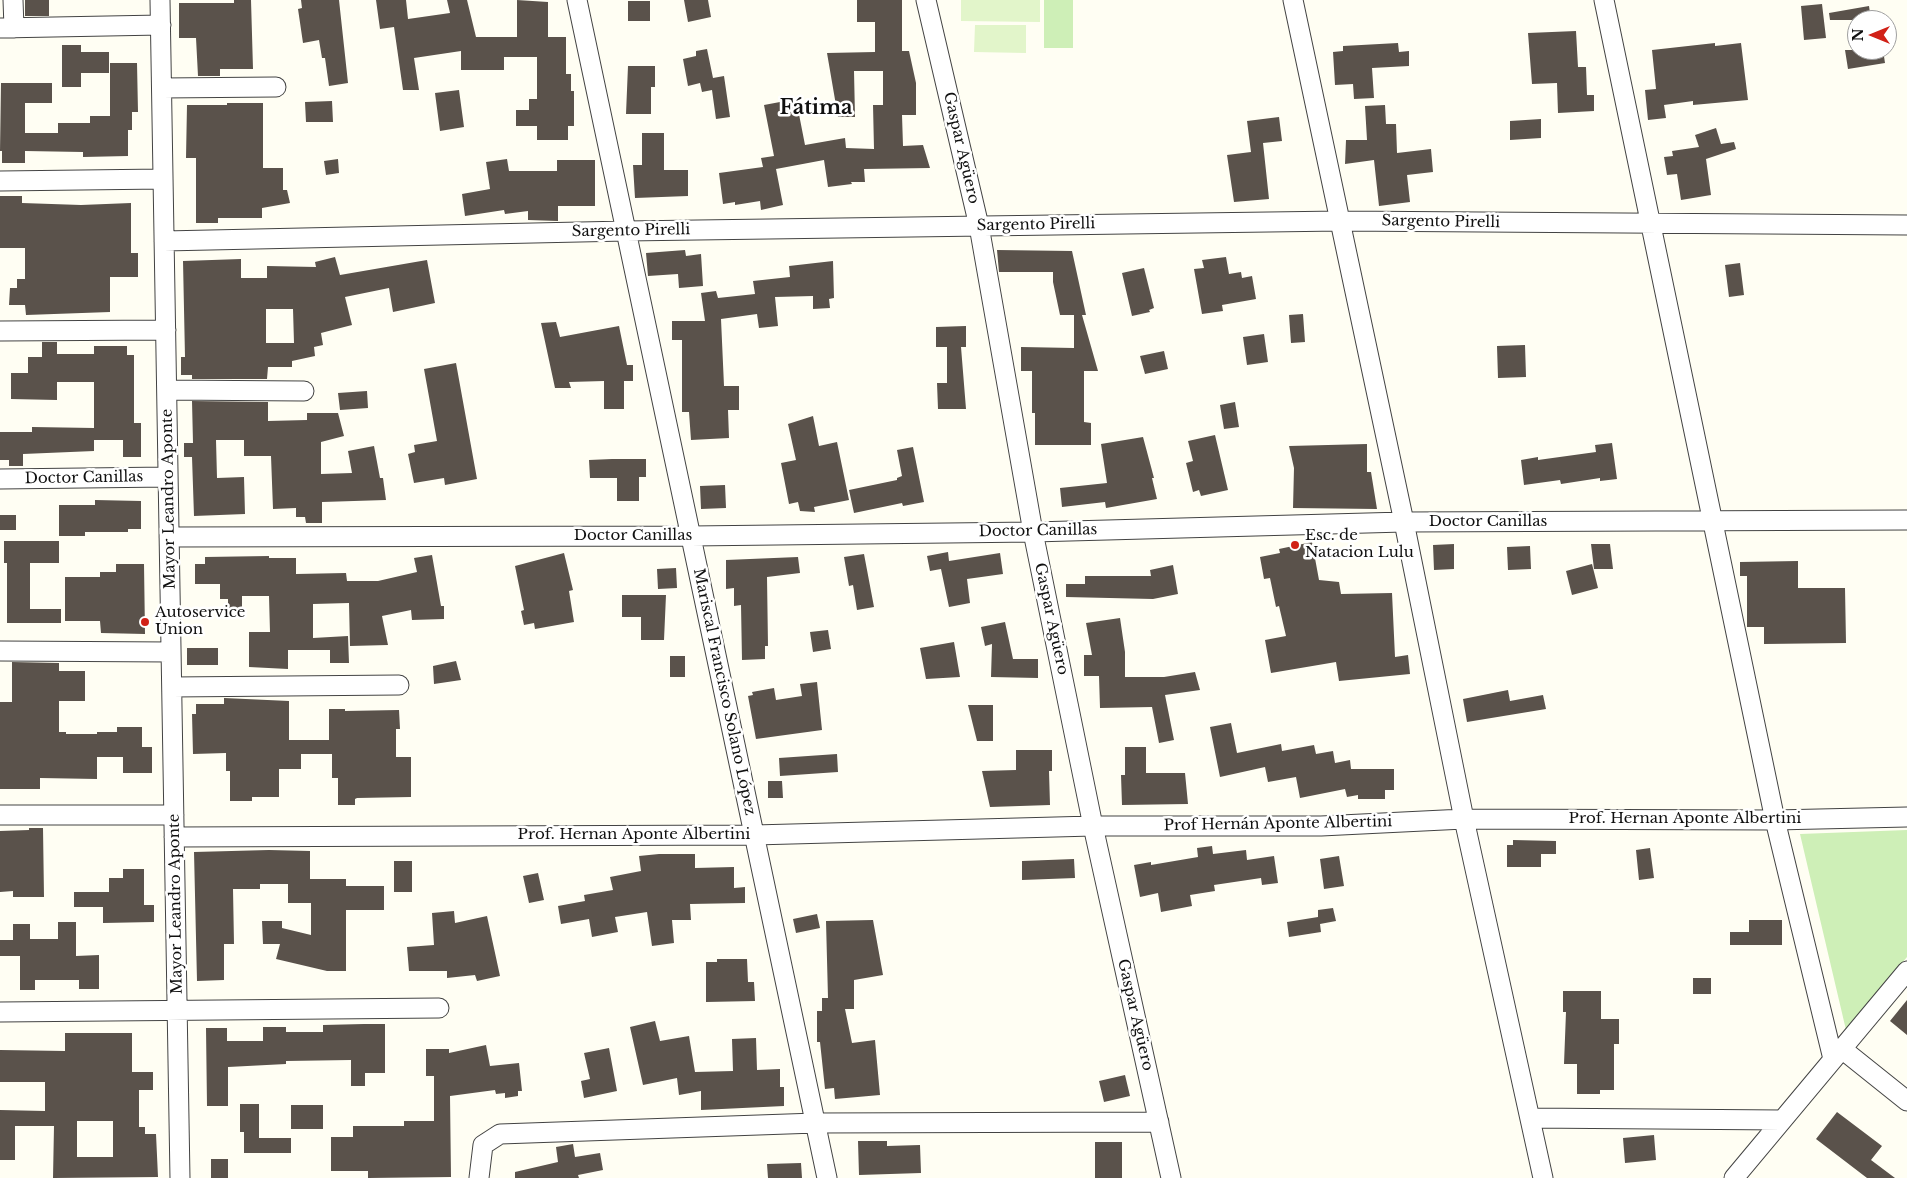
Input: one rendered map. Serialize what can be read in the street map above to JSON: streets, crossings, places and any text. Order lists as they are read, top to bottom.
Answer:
{
  "streets": {
    "street": [
      "Gaspar Agüero",
      "Sargento Pirelli",
      "Doctor Canillas",
      "Mayor Leandro Aponte",
      "Mariscal Francisco Solano López",
      "Prof. Hernan Aponte Albertini",
      "Prof Hernán Aponte Albertini"
    ]
  },
  "crossings": [
    ["Gaspar Agüero", "Sargento Pirelli"],
    ["Gaspar Agüero", "Doctor Canillas"],
    ["Gaspar Agüero", "Prof. Hernan Aponte Albertini"],
    ["Gaspar Agüero", "Prof Hernán Aponte Albertini"],
    ["Sargento Pirelli", "Mayor Leandro Aponte"],
    ["Sargento Pirelli", "Mariscal Francisco Solano López"],
    ["Doctor Canillas", "Mayor Leandro Aponte"],
    ["Doctor Canillas", "Mariscal Francisco Solano López"],
    ["Mayor Leandro Aponte", "Prof. Hernan Aponte Albertini"],
    ["Mariscal Francisco Solano López", "Prof. Hernan Aponte Albertini"],
    ["Prof. Hernan Aponte Albertini", "Prof Hernán Aponte Albertini"]
  ],
  "districts": ["Fátima"],
  "places": ["Esc. de Natacion Lulu", "Autoservice Union"],
  "north": "left"
}
